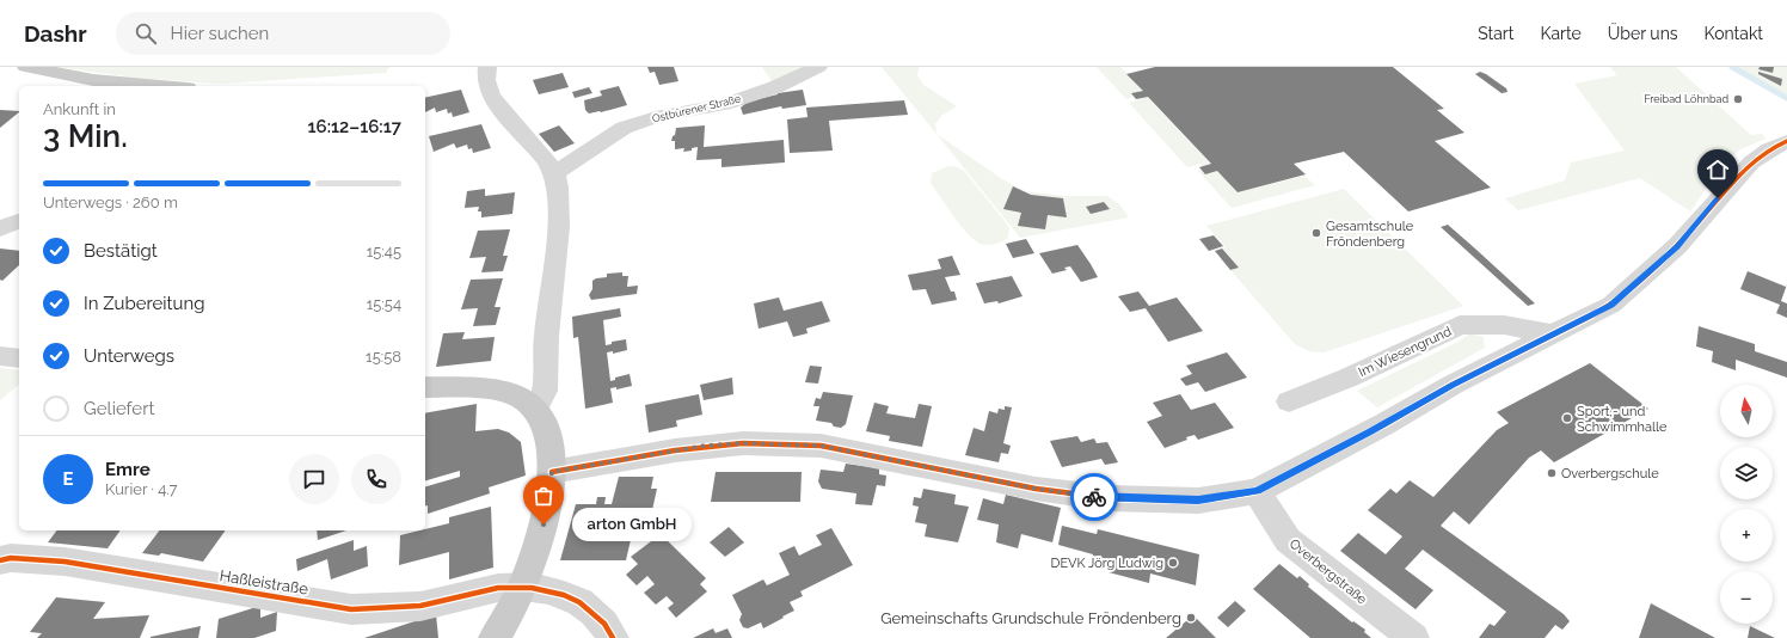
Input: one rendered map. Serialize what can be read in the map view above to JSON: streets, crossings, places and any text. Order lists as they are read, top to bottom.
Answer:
{
  "streets": {
    "street": [
      "Ostbürener Straße",
      "Im Wiesengrund",
      "Overbergstraße",
      "Haßleistraße"
    ]
  },
  "places": [
    "Freibad Löhnbad",
    "Gesamtschule Fröndenberg",
    "Sport,- und Schwimmhalle",
    "Overbergschule",
    "arton GmbH",
    "DEVK Jörg Ludwig",
    "Gemeinschafts Grundschule Fröndenberg"
  ],
  "north": "top",
  "page": {
    "header": "Dashr",
    "search": "Hier suchen",
    "nav": [
      "Start",
      "Karte",
      "Über uns",
      "Kontakt"
    ],
    "heading": ["3 Min.", "Ankunft in", "16:12–16:17"],
    "panel": ["Emre", "Kurier · 4.7"],
    "bar": "Unterwegs · 260 m",
    "list": [
      ["Bestätigt", "15:45"],
      ["In Zubereitung", "15:54"],
      ["Unterwegs", "15:58"],
      "Geliefert"
    ],
    "map_buttons": ["+", "−"],
    "round": "E",
    "bubble": "arton GmbH"
  }
}
